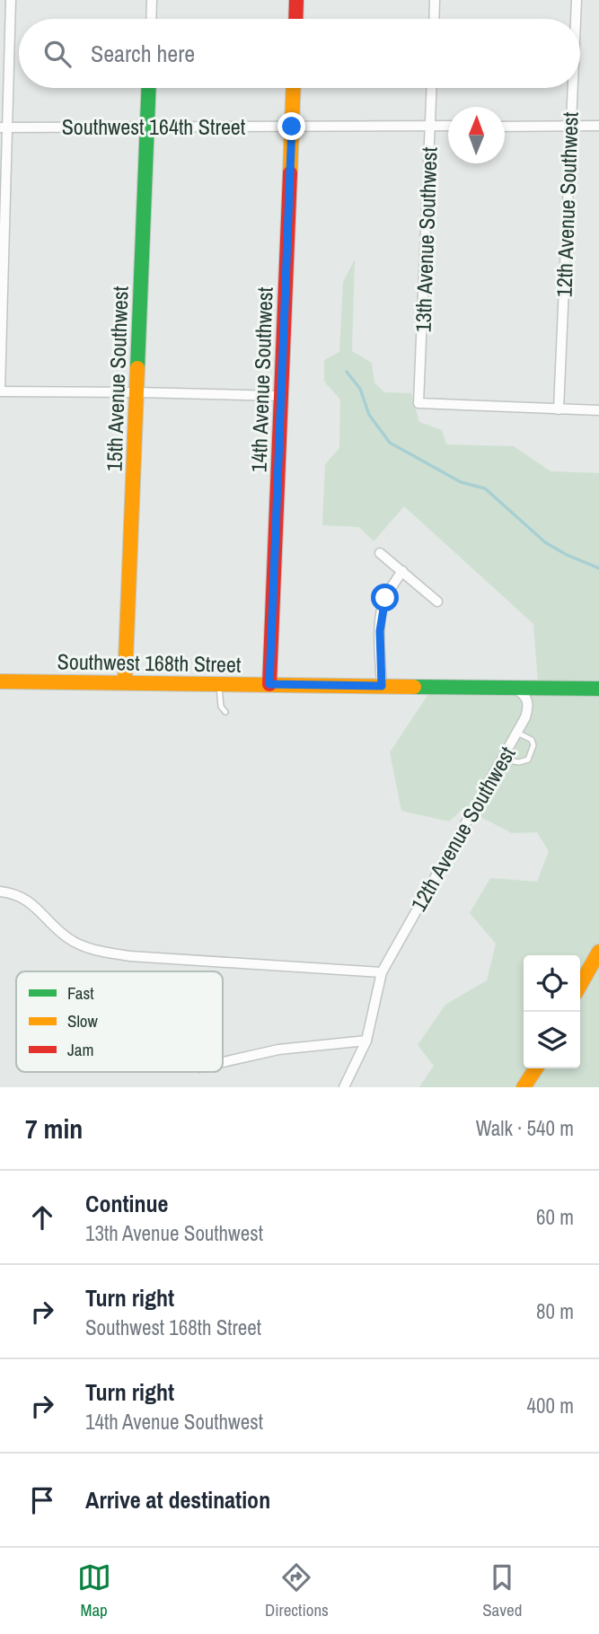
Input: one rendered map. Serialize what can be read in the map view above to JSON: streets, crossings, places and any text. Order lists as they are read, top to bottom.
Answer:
{
  "streets": {
    "street": [
      "Southwest 164th Street",
      "12th Avenue Southwest",
      "13th Avenue Southwest",
      "15th Avenue Southwest",
      "14th Avenue Southwest",
      "Southwest 168th Street"
    ]
  },
  "crossings": [
    ["Southwest 164th Street", "13th Avenue Southwest"],
    ["Southwest 164th Street", "15th Avenue Southwest"],
    ["Southwest 164th Street", "14th Avenue Southwest"],
    ["12th Avenue Southwest", "13th Avenue Southwest"],
    ["12th Avenue Southwest", "Southwest 168th Street"],
    ["15th Avenue Southwest", "Southwest 168th Street"],
    ["14th Avenue Southwest", "Southwest 168th Street"]
  ],
  "legend": ["Fast", "Slow", "Jam"],
  "north": "top",
  "page": {
    "search": "Search here",
    "heading": ["7 min", "Walk · 540 m"],
    "list": [
      ["Continue", "13th Avenue Southwest", "60 m"],
      ["Turn right", "Southwest 168th Street", "80 m"],
      ["Turn right", "14th Avenue Southwest", "400 m"],
      "Arrive at destination"
    ],
    "nav": ["Map", "Directions", "Saved"]
  }
}
